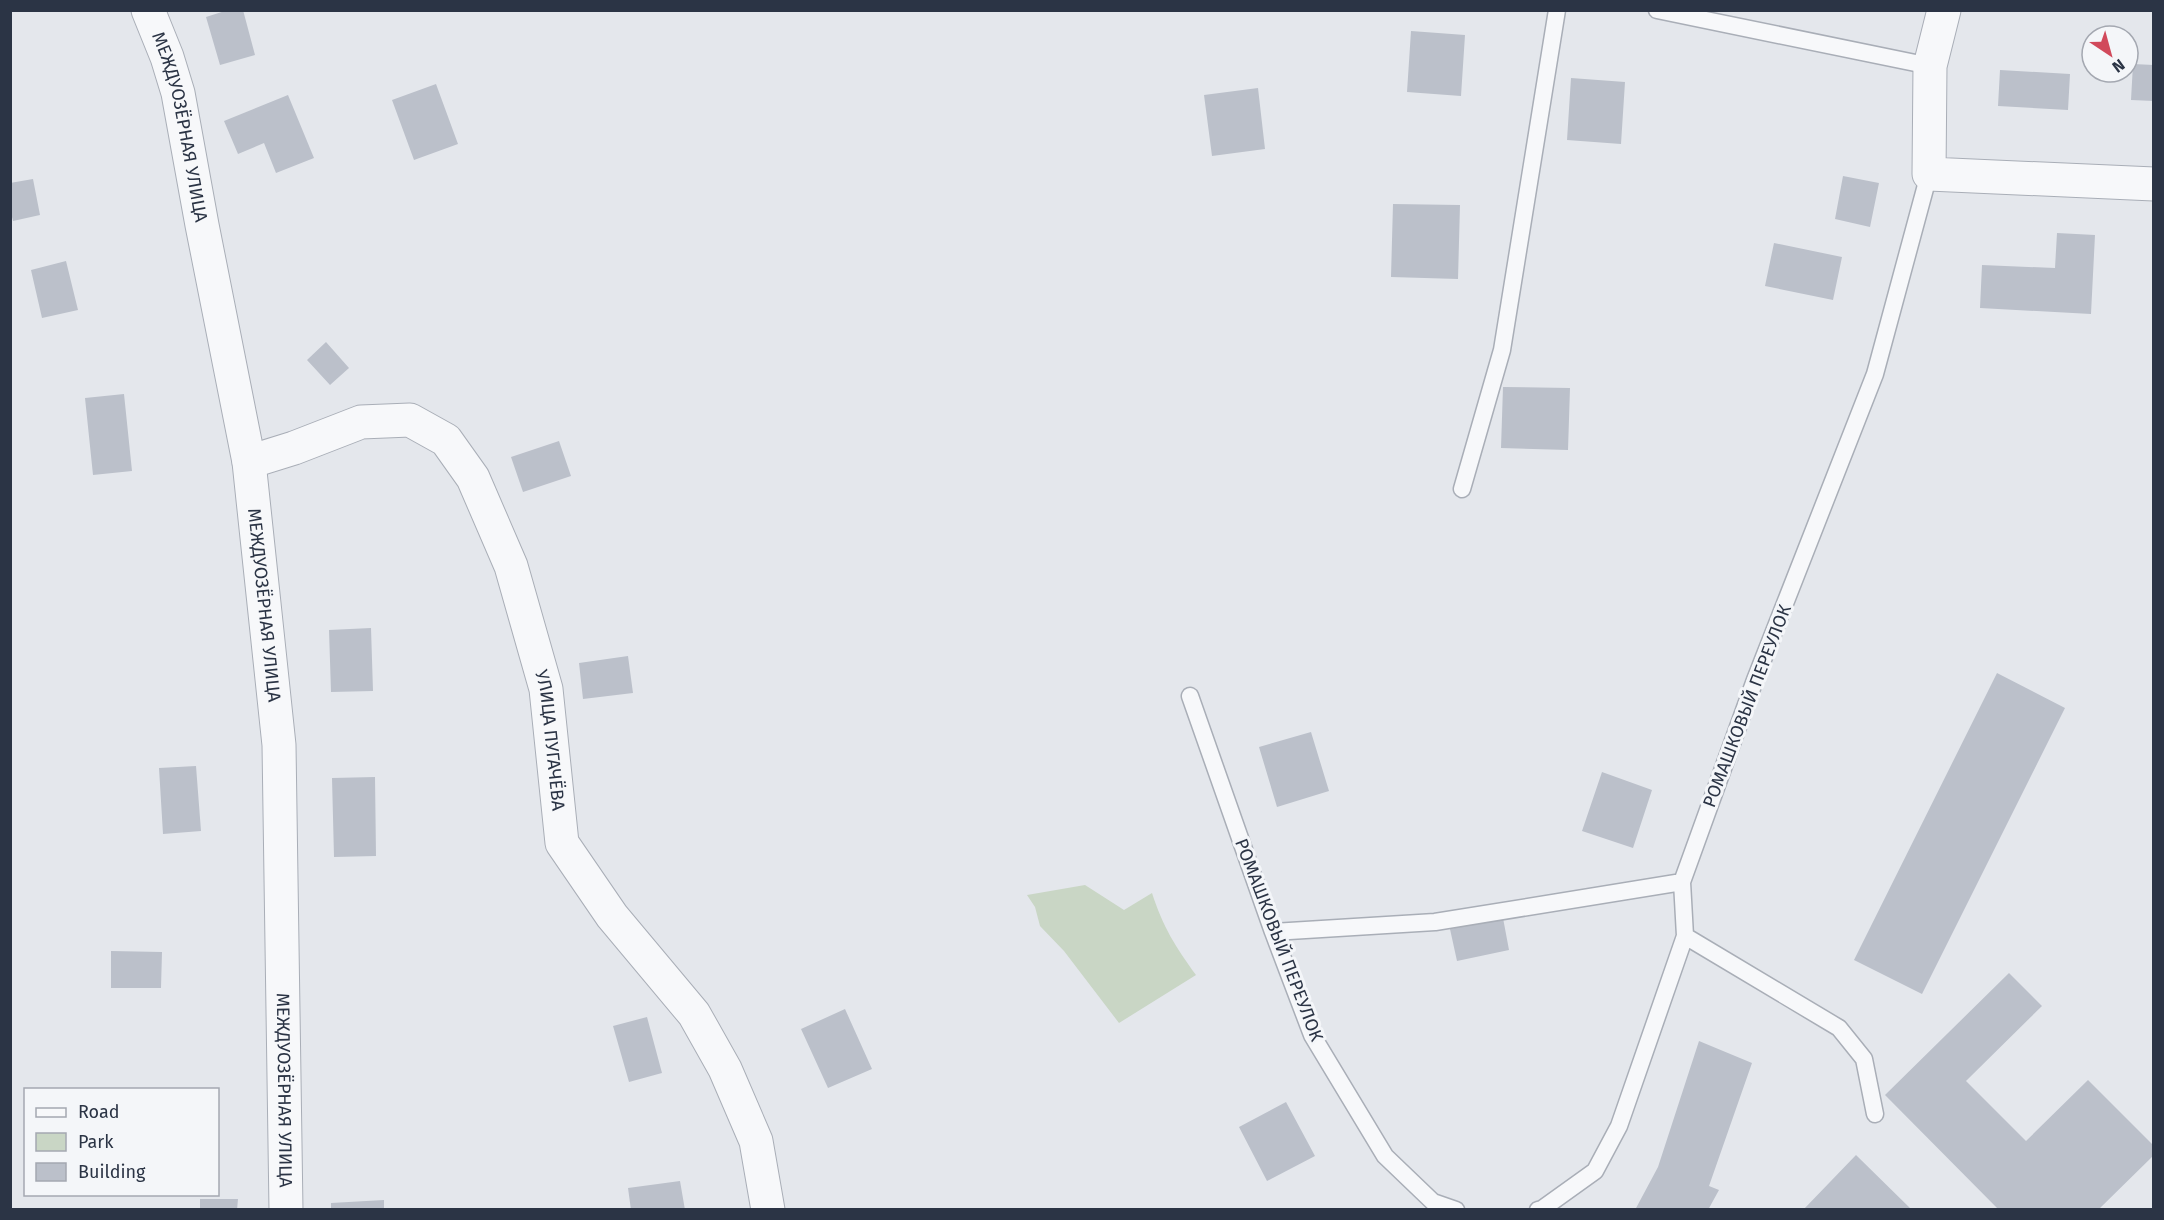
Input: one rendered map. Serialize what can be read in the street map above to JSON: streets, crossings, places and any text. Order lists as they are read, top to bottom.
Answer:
{
  "streets": {
    "street": ["МЕЖДУОЗЁРНАЯ УЛИЦА", "УЛИЦА ПУГАЧЁВА"],
    "lane": ["РОМАШКОВЫЙ ПЕРЕУЛОК"]
  },
  "crossings": [
    ["МЕЖДУОЗЁРНАЯ УЛИЦА", "УЛИЦА ПУГАЧЁВА"]
  ],
  "legend": ["Road", "Park", "Building"],
  "north": "bottom right"
}
